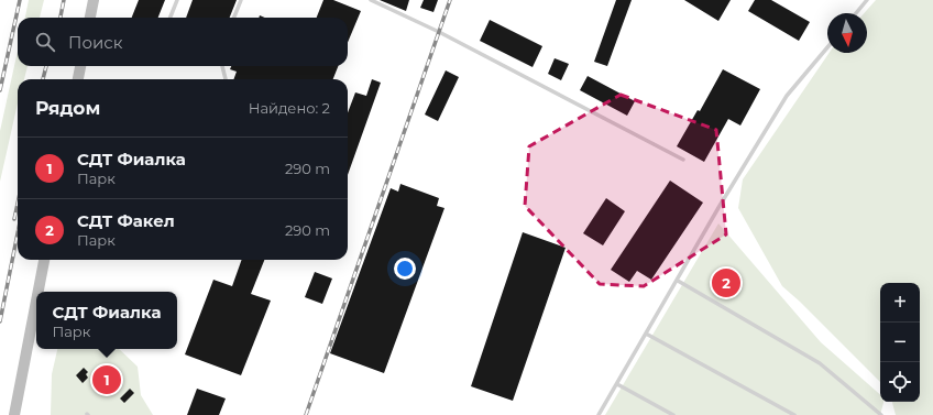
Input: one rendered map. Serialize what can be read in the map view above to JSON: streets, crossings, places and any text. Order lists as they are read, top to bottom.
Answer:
{
  "north": "bottom",
  "page": {
    "search": "Поиск",
    "heading": ["Рядом", "Найдено: 2"],
    "list": [
      {
        "mark": "1",
        "name": "СДТ Фиалка",
        "note": "Парк",
        "value": "290 m"
      },
      {
        "mark": "2",
        "name": "СДТ Факел",
        "note": "Парк",
        "value": "290 m"
      }
    ],
    "pins": ["2", "1"],
    "map_buttons": ["+", "−"],
    "popup": ["СДТ Фиалка", "Парк"]
  }
}
